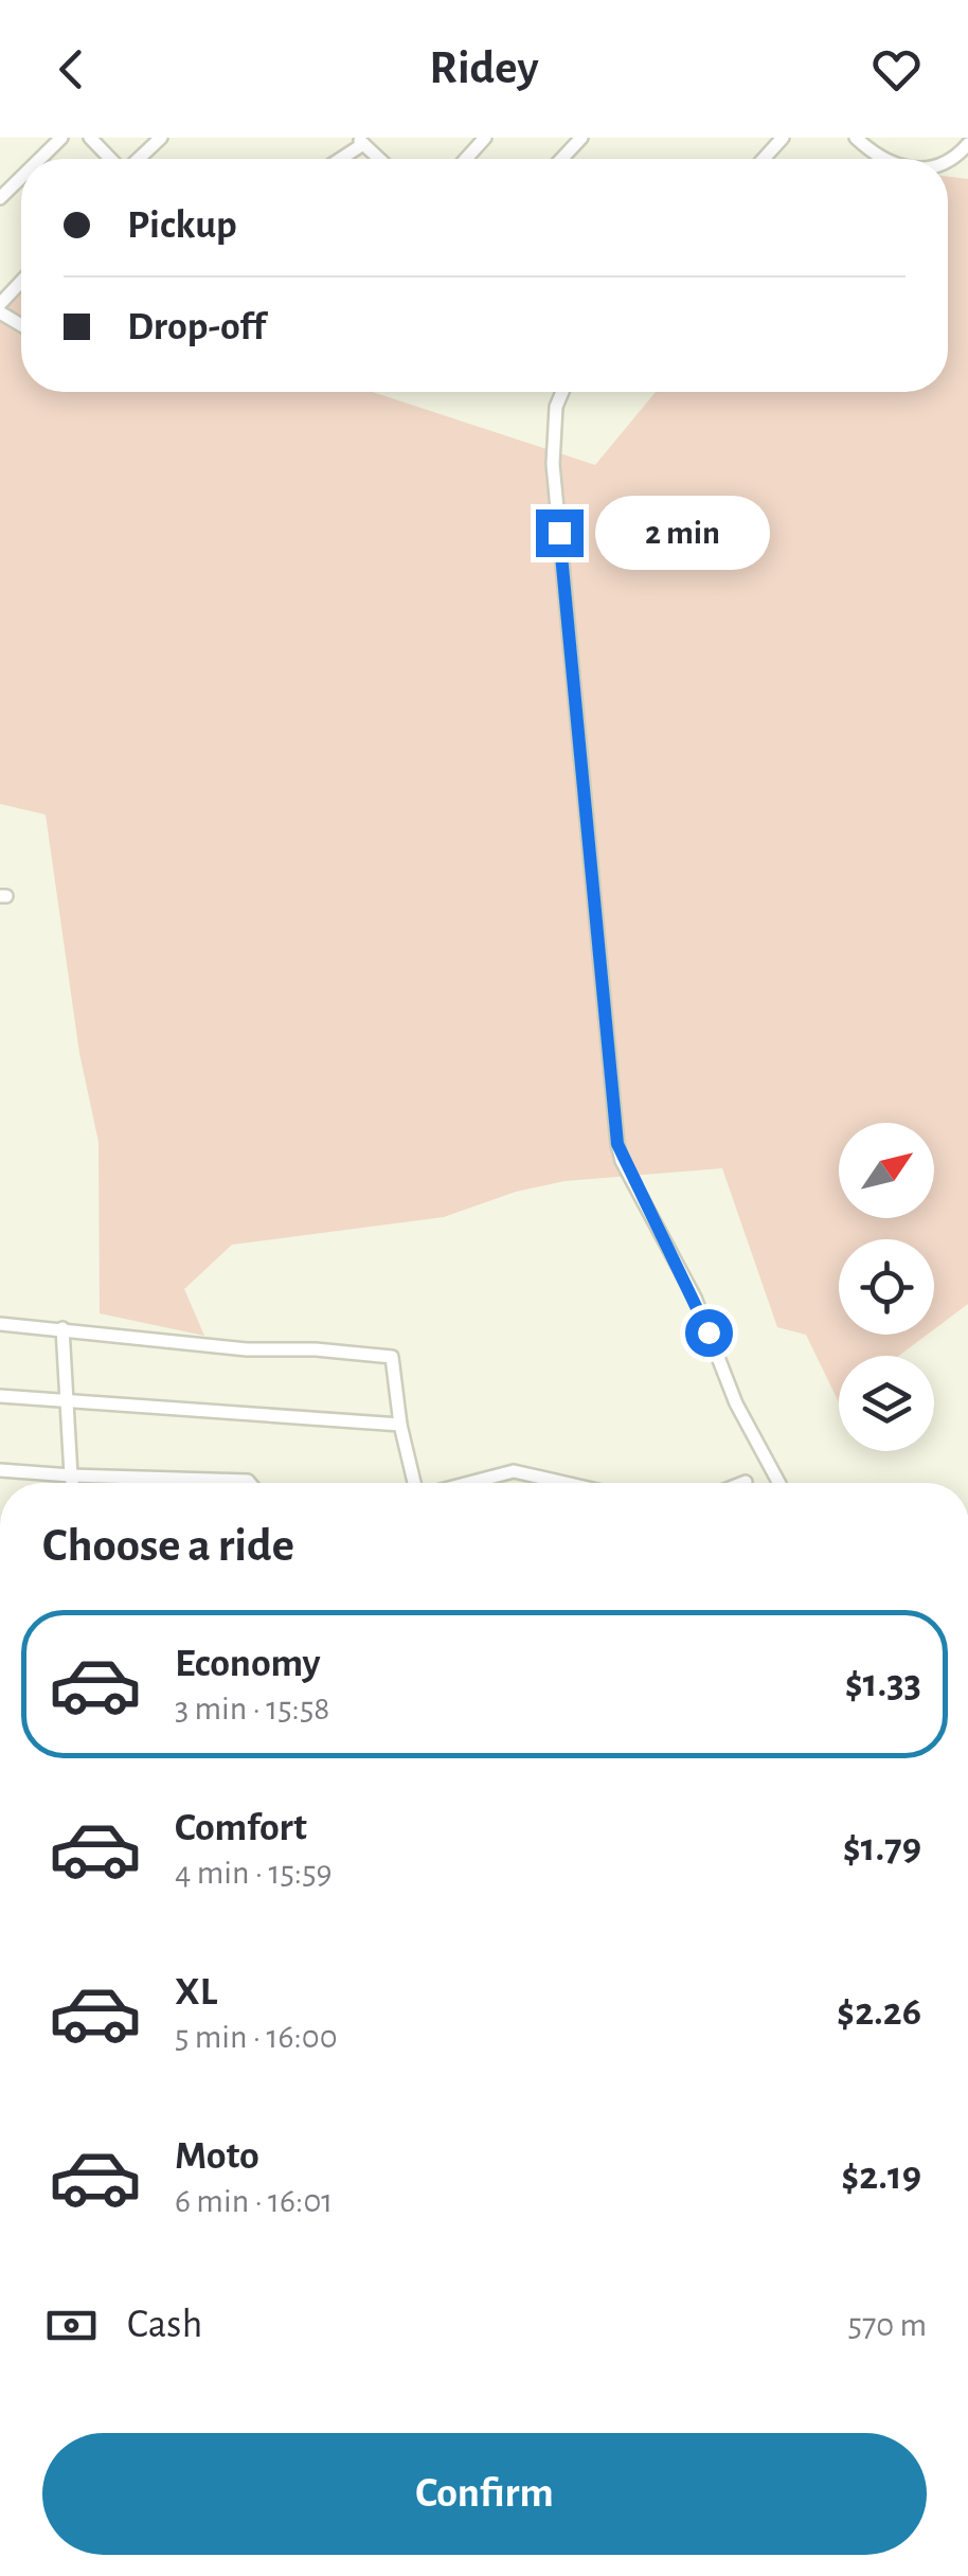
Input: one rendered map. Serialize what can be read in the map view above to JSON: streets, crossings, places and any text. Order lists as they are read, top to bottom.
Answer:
{
  "north": "top right",
  "page": {
    "header": "Ridey",
    "banner": ["Pickup", "Drop-off"],
    "bubble": "2 min",
    "heading": "Choose a ride",
    "list": [
      {
        "name": "Economy",
        "note": "3 min · 15:58",
        "value": "$1.33"
      },
      {
        "name": "Comfort",
        "note": "4 min · 15:59",
        "value": "$1.79"
      },
      {
        "name": "XL",
        "note": "5 min · 16:00",
        "value": "$2.26"
      },
      {
        "name": "Moto",
        "note": "6 min · 16:01",
        "value": "$2.19"
      }
    ],
    "pay": ["Cash", "570 m"],
    "buttons": "Confirm"
  }
}
